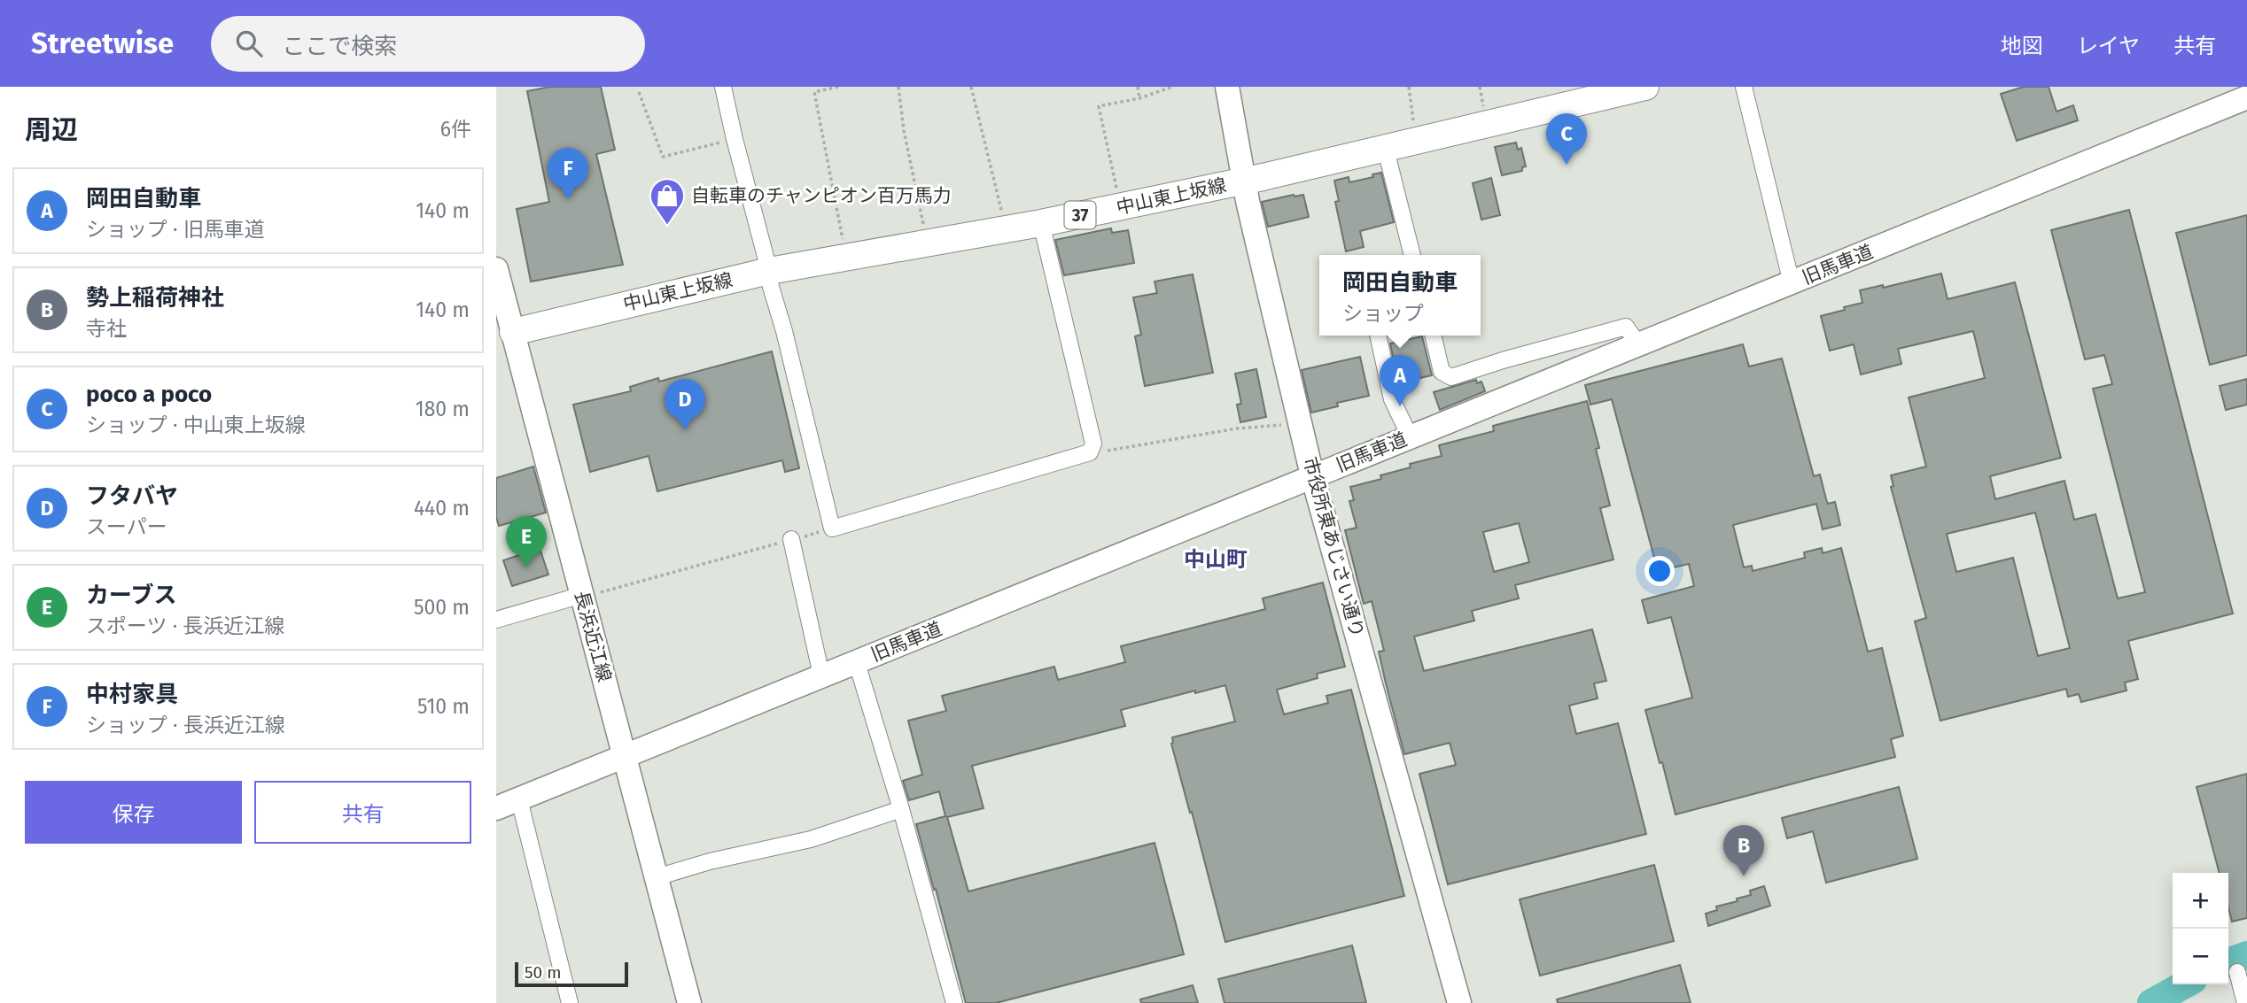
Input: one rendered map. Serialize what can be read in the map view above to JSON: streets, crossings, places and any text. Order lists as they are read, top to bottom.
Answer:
{
  "streets": {
    "main road": ["中山東上坂線", "37"],
    "street": ["旧馬車道", "市役所東あじさい通り", "長浜近江線"]
  },
  "crossings": [
    ["中山東上坂線", "市役所東あじさい通り"],
    ["中山東上坂線", "長浜近江線"],
    ["旧馬車道", "市役所東あじさい通り"],
    ["旧馬車道", "長浜近江線"]
  ],
  "districts": ["中山町"],
  "places": {
    "shop": ["自転車のチャンピオン百万馬力"]
  },
  "scale_bar": "50 m",
  "page": {
    "header": "Streetwise",
    "search": "ここで検索",
    "nav": ["地図", "レイヤ", "共有"],
    "heading": ["周辺", "6件"],
    "pins": [
      "C",
      "F",
      "A",
      "D",
      "E",
      "B"
    ],
    "list": [
      {
        "mark": "A",
        "name": "岡田自動車",
        "note": "ショップ · 旧馬車道",
        "value": "140 m"
      },
      {
        "mark": "B",
        "name": "勢上稲荷神社",
        "note": "寺社",
        "value": "140 m"
      },
      {
        "mark": "C",
        "name": "poco a poco",
        "note": "ショップ · 中山東上坂線",
        "value": "180 m"
      },
      {
        "mark": "D",
        "name": "フタバヤ",
        "note": "スーパー",
        "value": "440 m"
      },
      {
        "mark": "E",
        "name": "カーブス",
        "note": "スポーツ · 長浜近江線",
        "value": "500 m"
      },
      {
        "mark": "F",
        "name": "中村家具",
        "note": "ショップ · 長浜近江線",
        "value": "510 m"
      }
    ],
    "popup": ["岡田自動車", "ショップ"],
    "buttons": ["保存", "共有"],
    "map_buttons": ["+", "−"],
    "scale": "50 m"
  }
}
